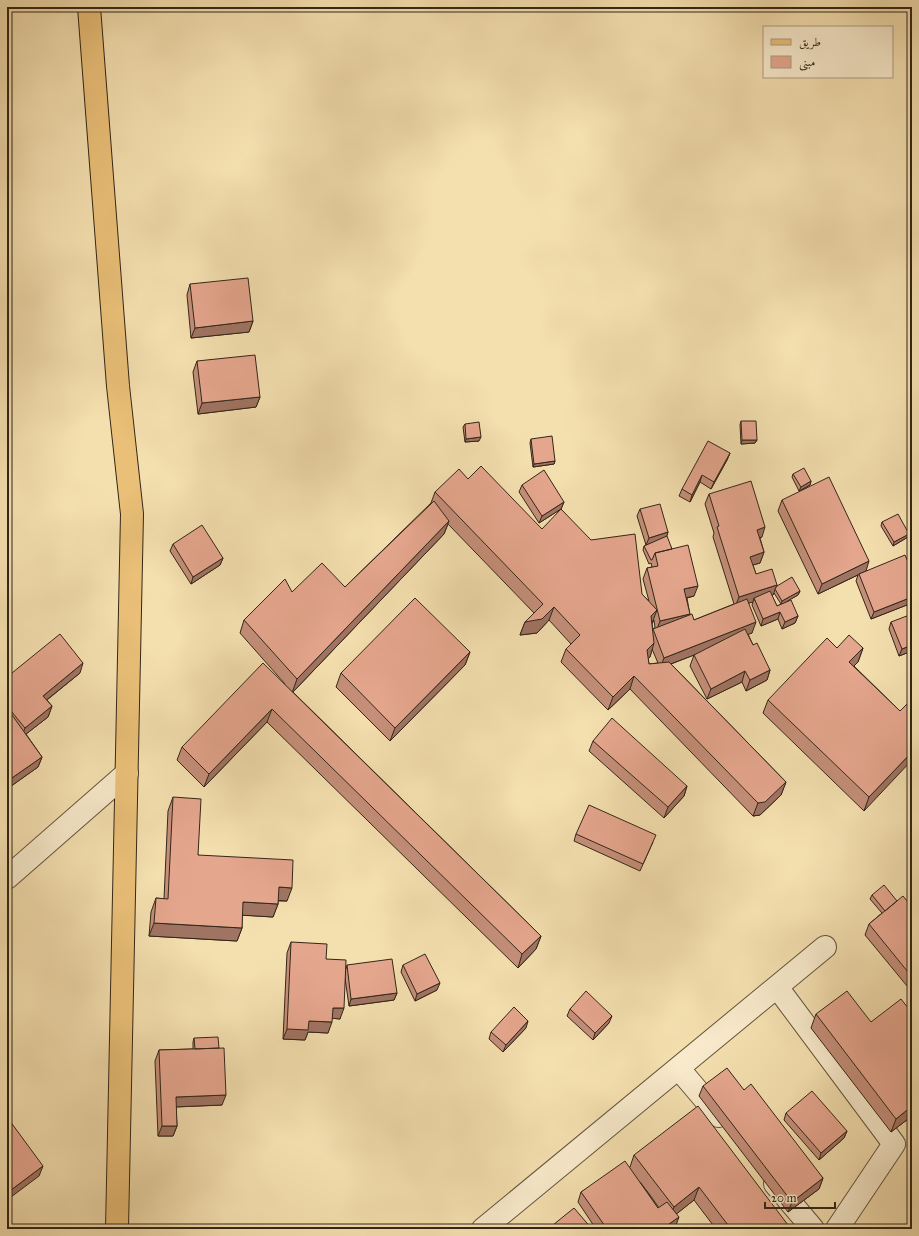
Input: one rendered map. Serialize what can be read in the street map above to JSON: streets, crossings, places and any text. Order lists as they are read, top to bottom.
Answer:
{
  "legend": ["طريق", "مبنى"],
  "scale_bar": "20 m"
}
